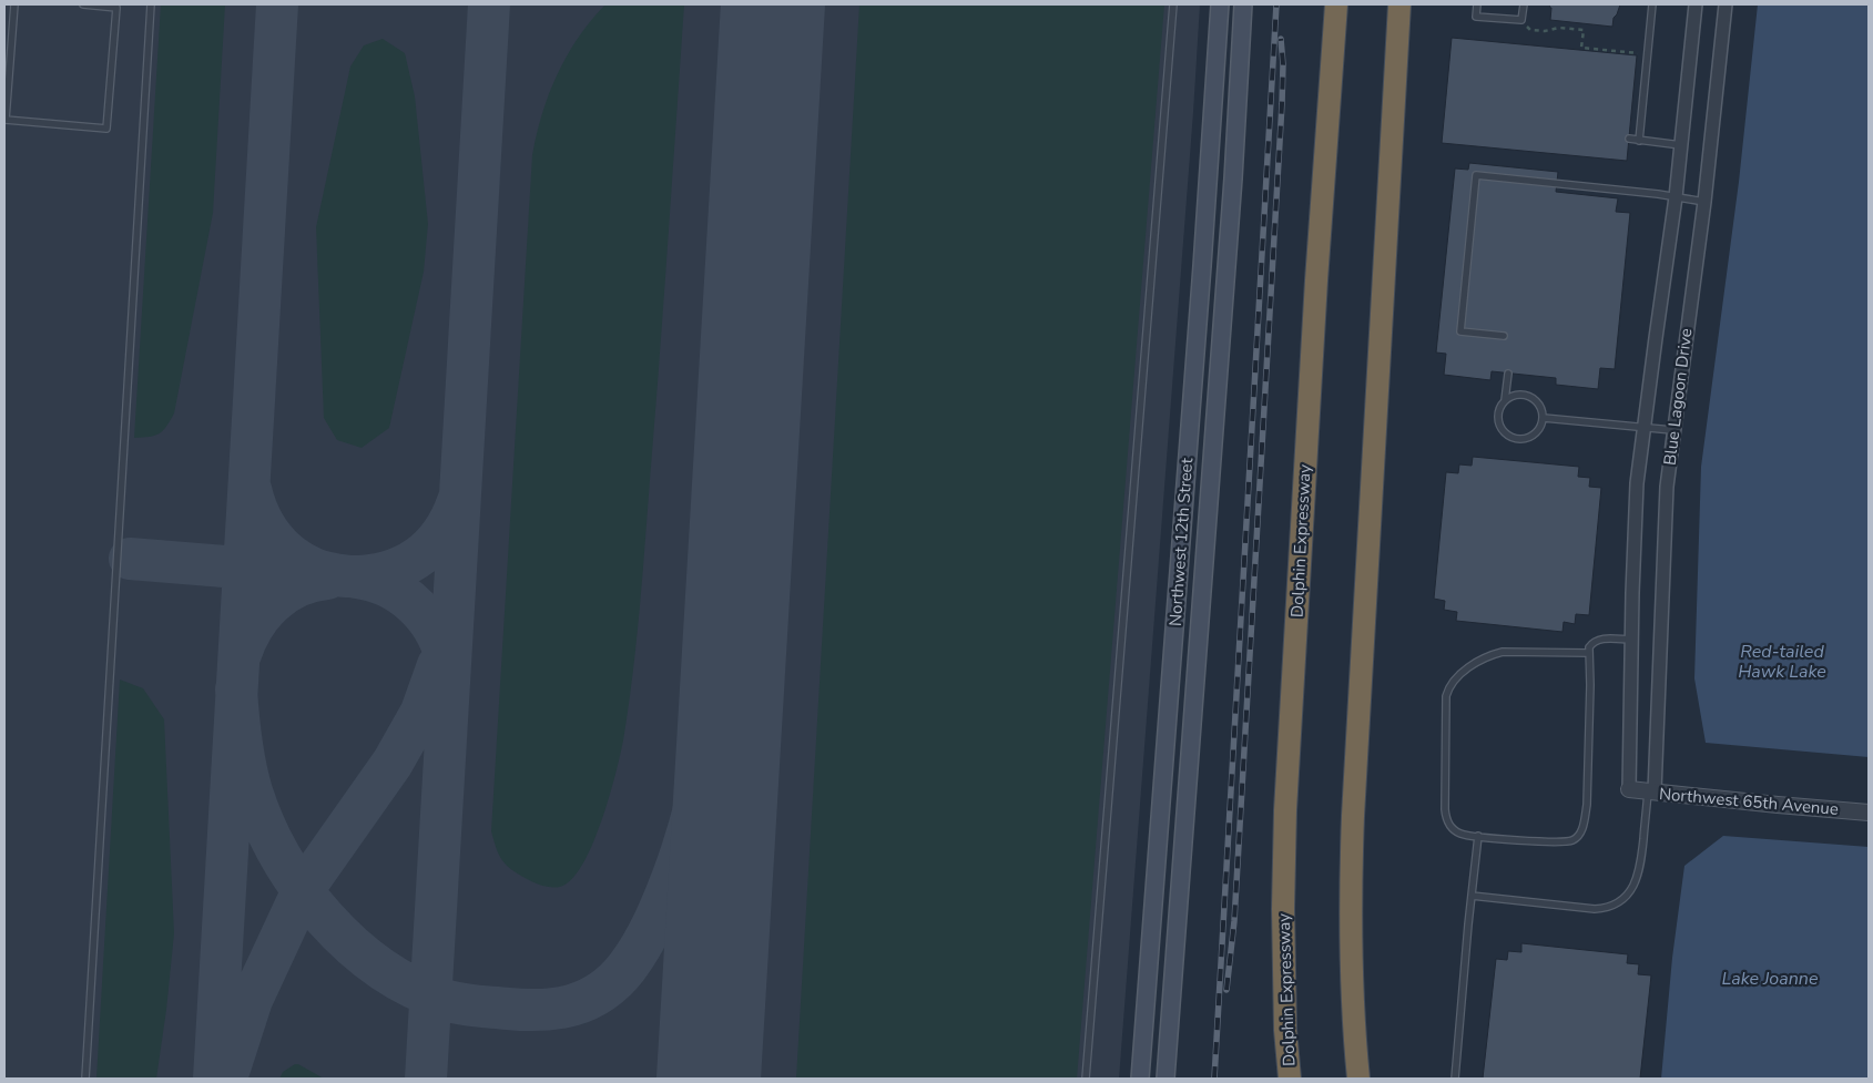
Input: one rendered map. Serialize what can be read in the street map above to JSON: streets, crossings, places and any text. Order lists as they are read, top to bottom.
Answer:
{
  "streets": {
    "highway": ["Dolphin Expressway"],
    "main road": ["Northwest 12th Street"],
    "street": ["Blue Lagoon Drive", "Northwest 65th Avenue"]
  },
  "crossings": [
    ["Blue Lagoon Drive", "Northwest 65th Avenue"]
  ],
  "water": ["Red-tailed Hawk Lake", "Lake Joanne"]
}
